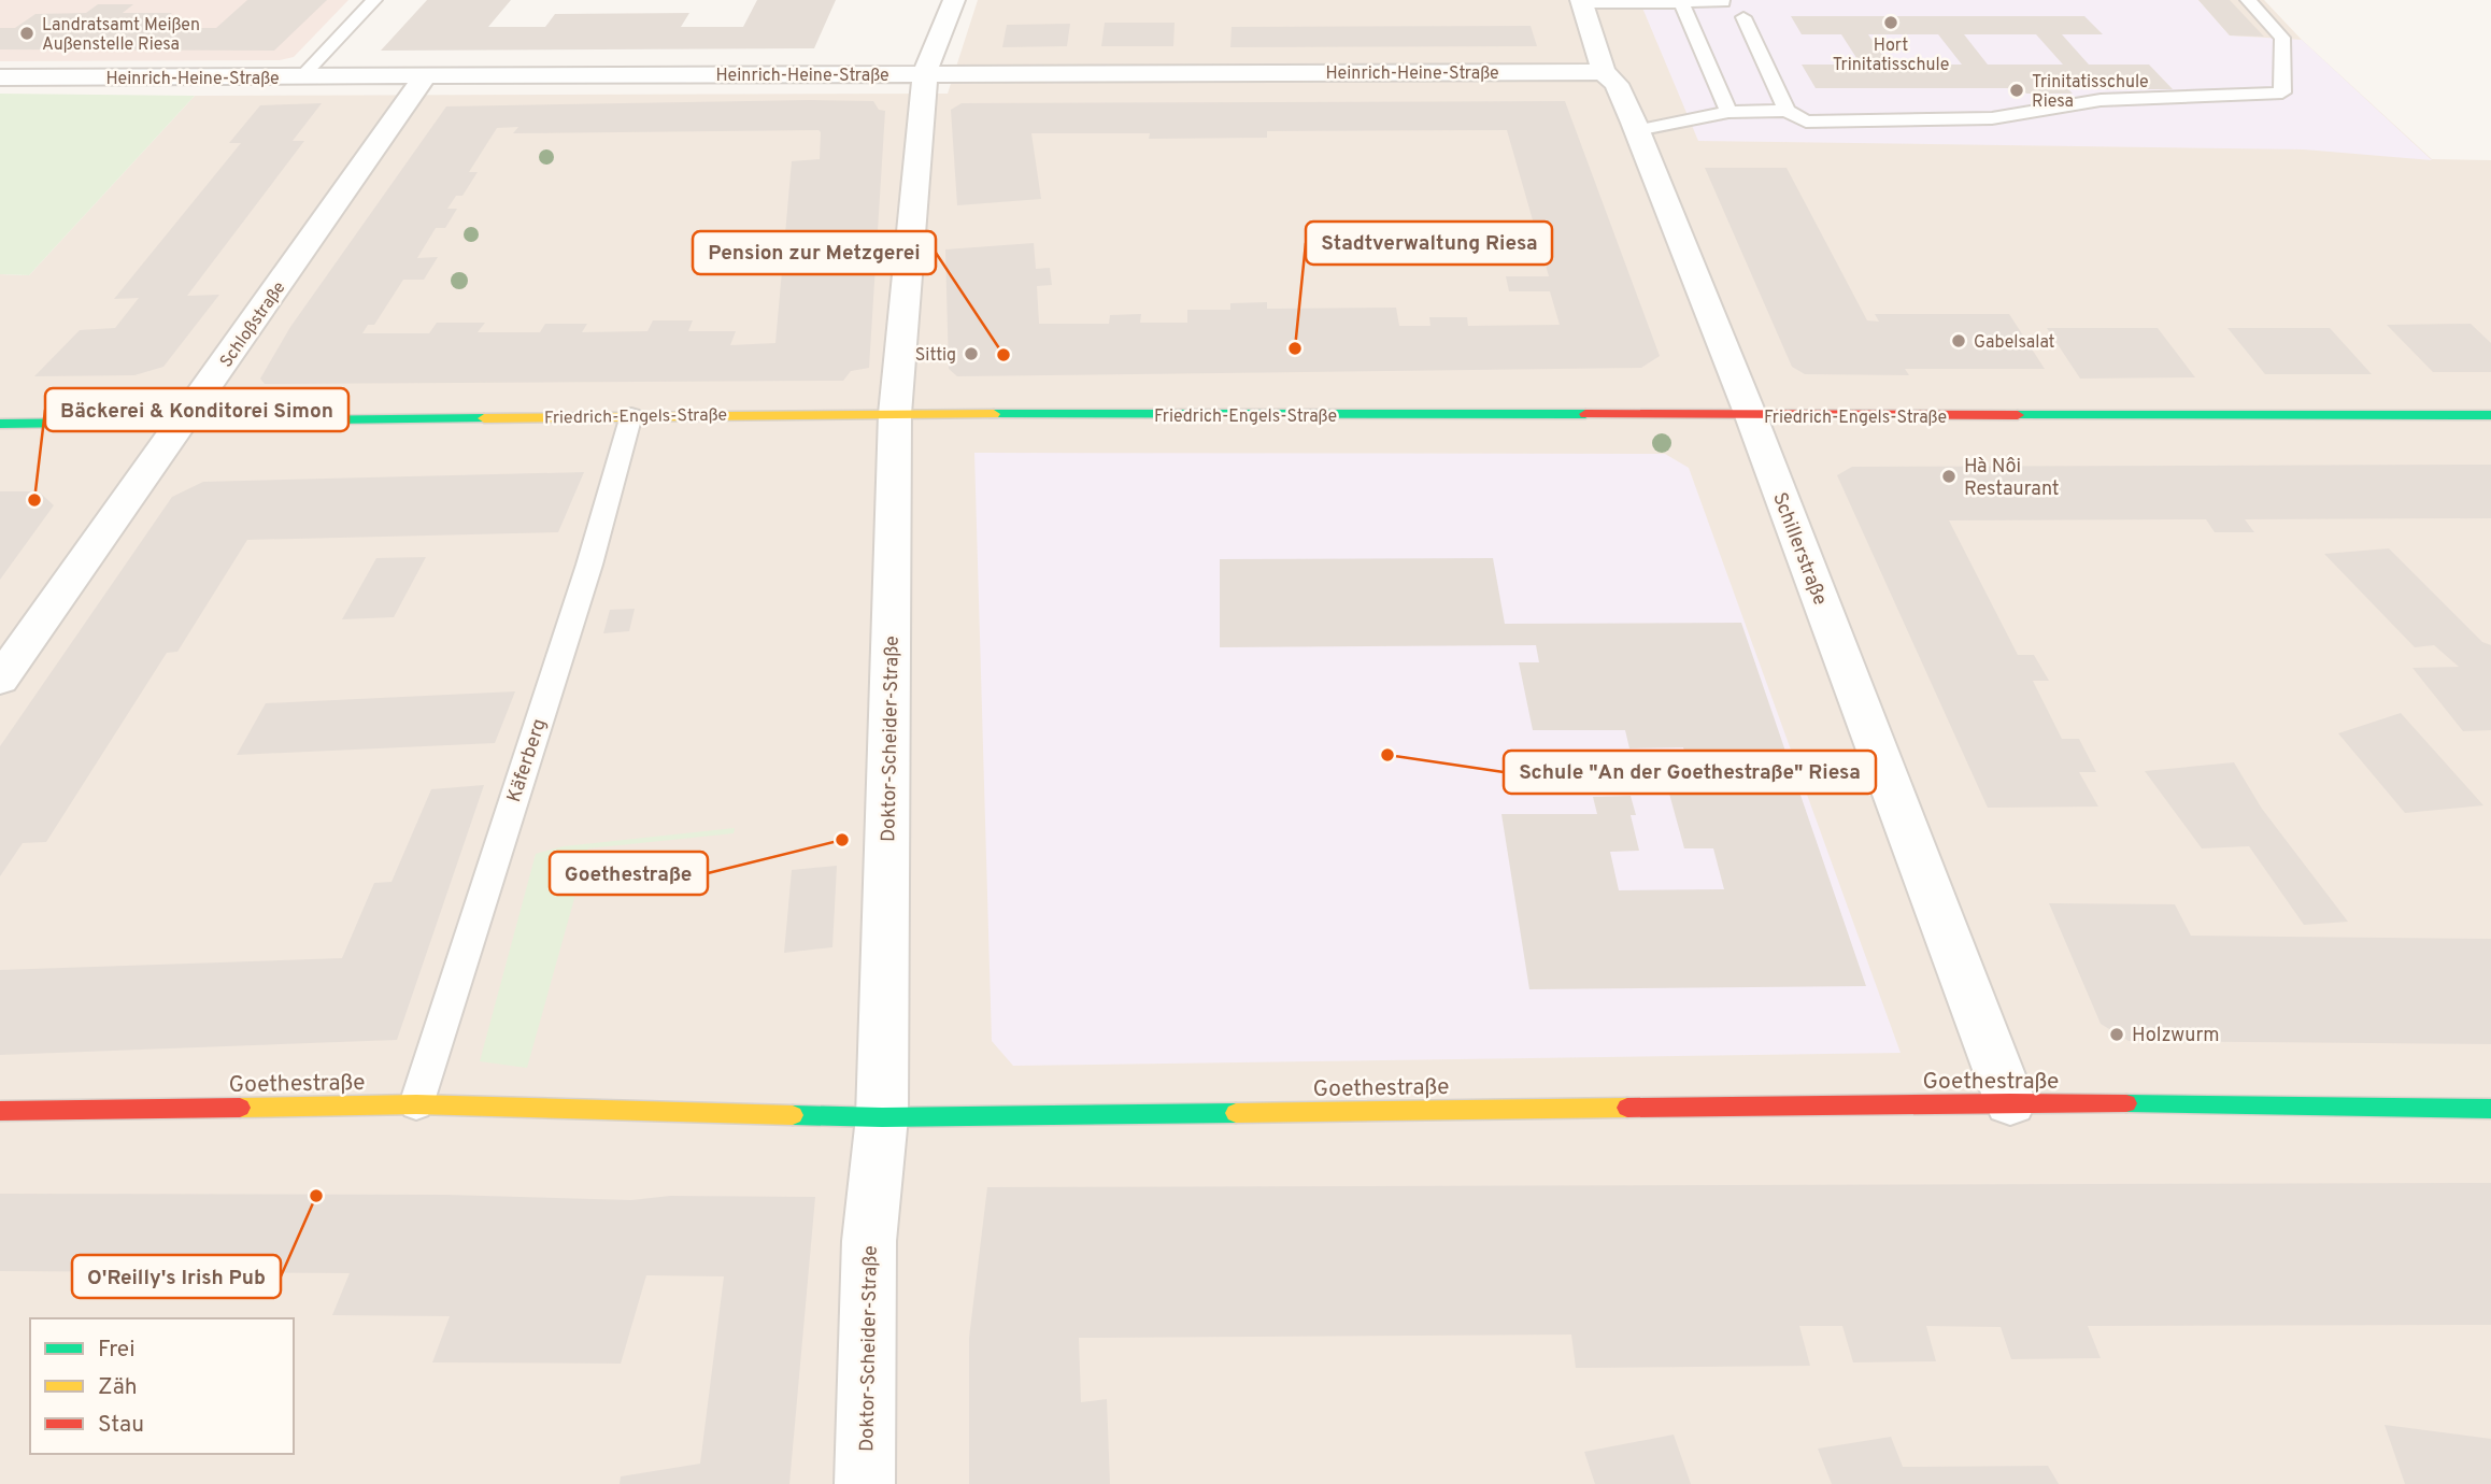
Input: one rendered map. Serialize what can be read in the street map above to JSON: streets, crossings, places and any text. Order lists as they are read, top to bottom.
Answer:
{
  "streets": {
    "main road": ["Friedrich-Engels-Straße", "Goethestraße"],
    "street": [
      "Heinrich-Heine-Straße",
      "Schloßstraße",
      "Schillerstraße",
      "Doktor-Scheider-Straße"
    ],
    "lane": ["Käferberg"]
  },
  "crossings": [
    ["Heinrich-Heine-Straße", "Schloßstraße"],
    ["Heinrich-Heine-Straße", "Schillerstraße"],
    ["Heinrich-Heine-Straße", "Doktor-Scheider-Straße"],
    ["Schloßstraße", "Friedrich-Engels-Straße"],
    ["Friedrich-Engels-Straße", "Schillerstraße"],
    ["Friedrich-Engels-Straße", "Doktor-Scheider-Straße"],
    ["Friedrich-Engels-Straße", "Käferberg"],
    ["Schillerstraße", "Goethestraße"],
    ["Doktor-Scheider-Straße", "Goethestraße"],
    ["Käferberg", "Goethestraße"]
  ],
  "places": [
    "Hort Trinitatisschule",
    "Landratsamt Meißen Außenstelle Riesa",
    "Trinitatisschule Riesa",
    "Gabelsalat",
    "Stadtverwaltung Riesa",
    "Sittig",
    "Pension zur Metzgerei",
    "Hà Nôi Restaurant",
    "Bäckerei & Konditorei Simon",
    "Schule \"An der Goethestraße\" Riesa",
    "Goethestraße",
    "Holzwurm",
    "O'Reilly's Irish Pub"
  ],
  "legend": ["Frei", "Zäh", "Stau"]
}
